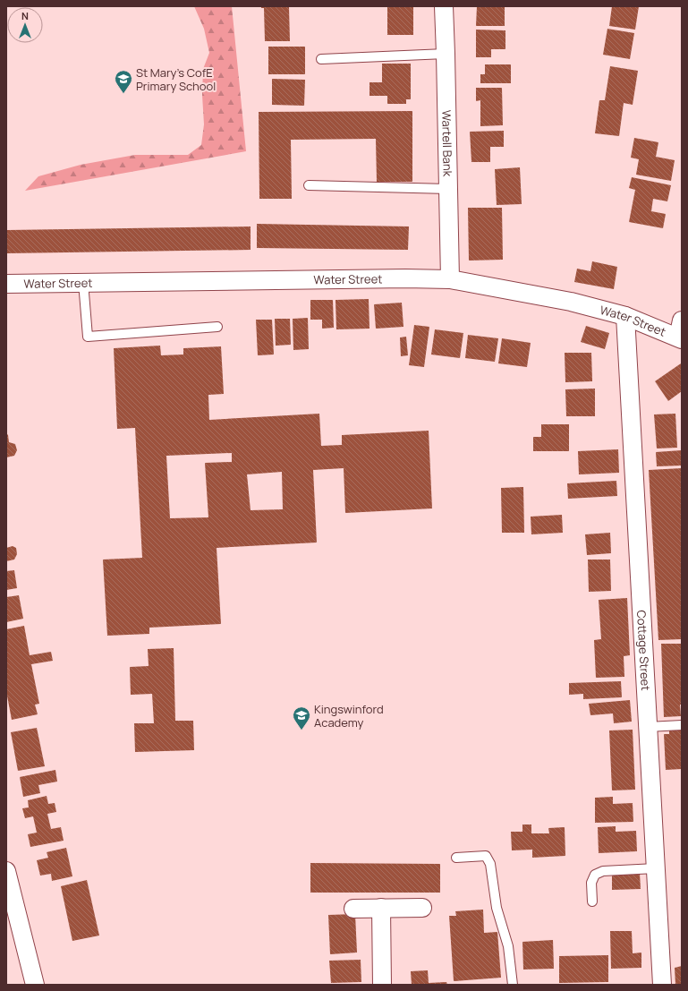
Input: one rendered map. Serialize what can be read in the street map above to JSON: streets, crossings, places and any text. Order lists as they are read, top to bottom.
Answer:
{
  "streets": {
    "street": ["Wartell Bank", "Water Street", "Cottage Street"]
  },
  "crossings": [
    ["Wartell Bank", "Water Street"],
    ["Water Street", "Cottage Street"]
  ],
  "places": {
    "school or university": ["St Mary's CofE Primary School", "Kingswinford Academy"]
  },
  "north": "top"
}
